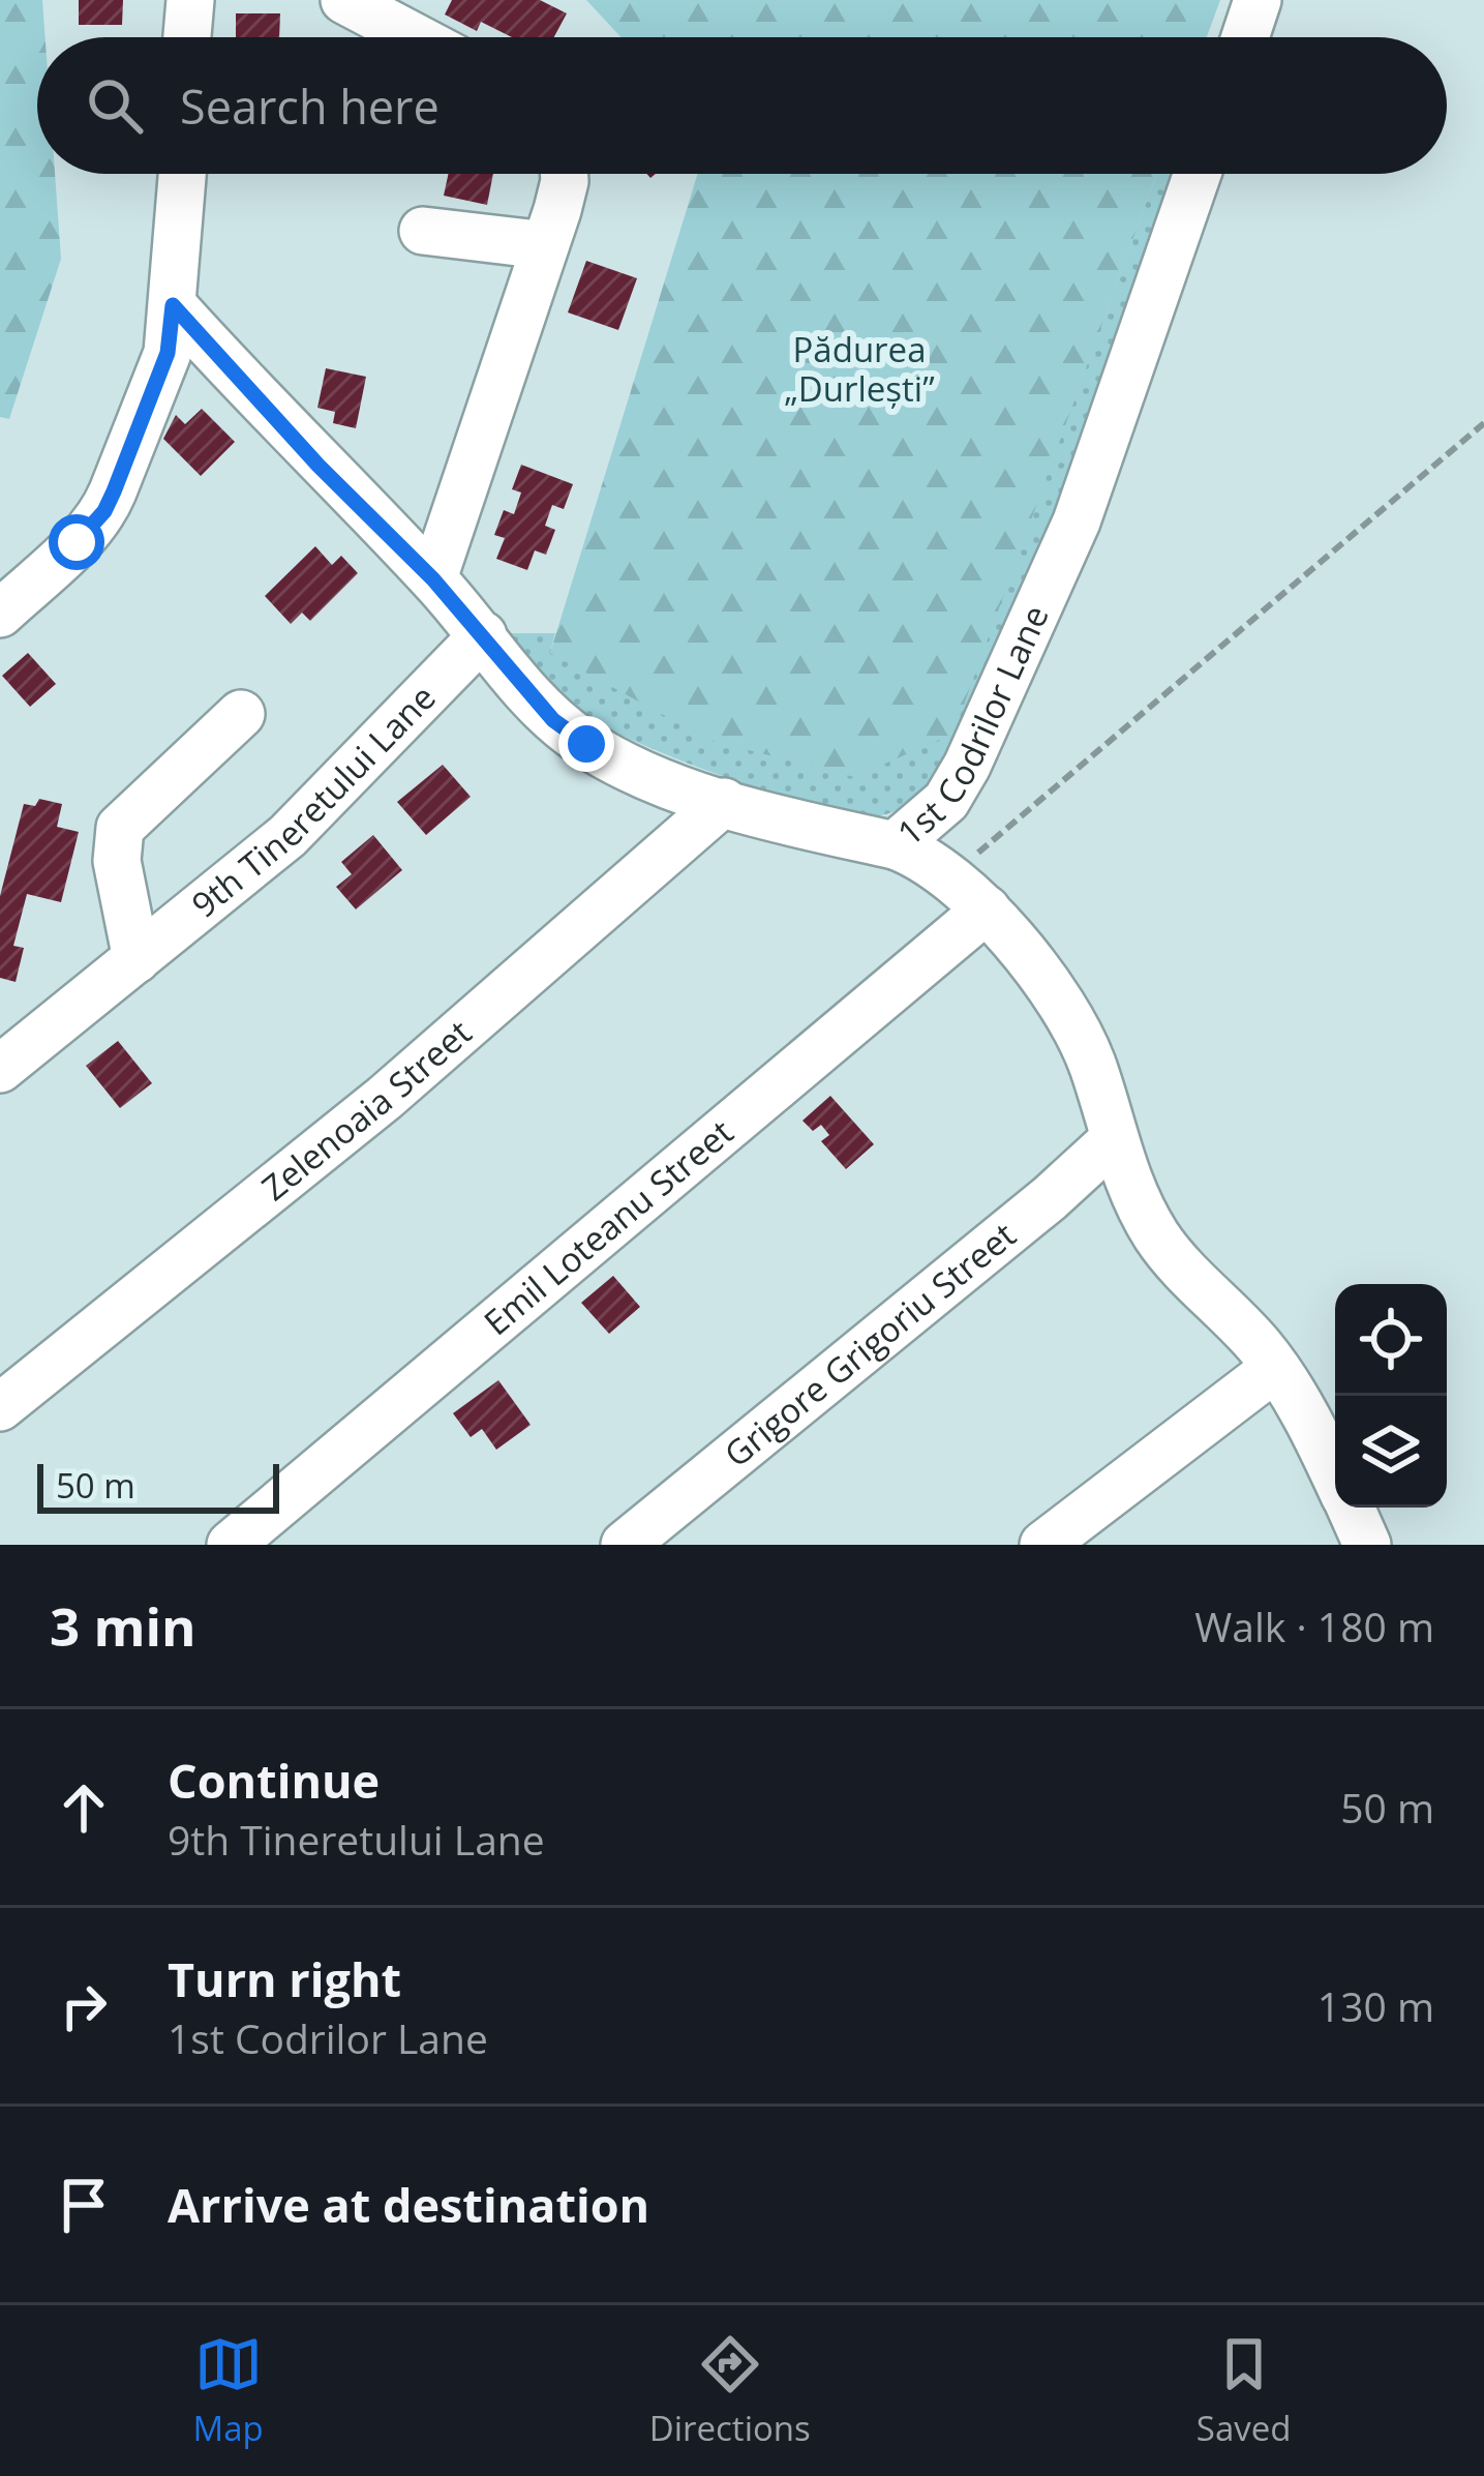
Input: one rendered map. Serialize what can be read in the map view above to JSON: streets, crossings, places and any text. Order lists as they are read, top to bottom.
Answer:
{
  "streets": {
    "street": [
      "1st Codrilor Lane",
      "9th Tineretului Lane",
      "Zelenoaia Street",
      "Emil Loteanu Street",
      "Grigore Grigoriu Street"
    ]
  },
  "crossings": [
    ["1st Codrilor Lane", "9th Tineretului Lane"],
    ["1st Codrilor Lane", "Zelenoaia Street"]
  ],
  "parks": ["Pădurea „Durlești”"],
  "scale_bar": "50 m",
  "page": {
    "search": "Search here",
    "scale": "50 m",
    "heading": ["3 min", "Walk · 180 m"],
    "list": [
      ["Continue", "9th Tineretului Lane", "50 m"],
      ["Turn right", "1st Codrilor Lane", "130 m"],
      "Arrive at destination"
    ],
    "nav": ["Map", "Directions", "Saved"]
  }
}
